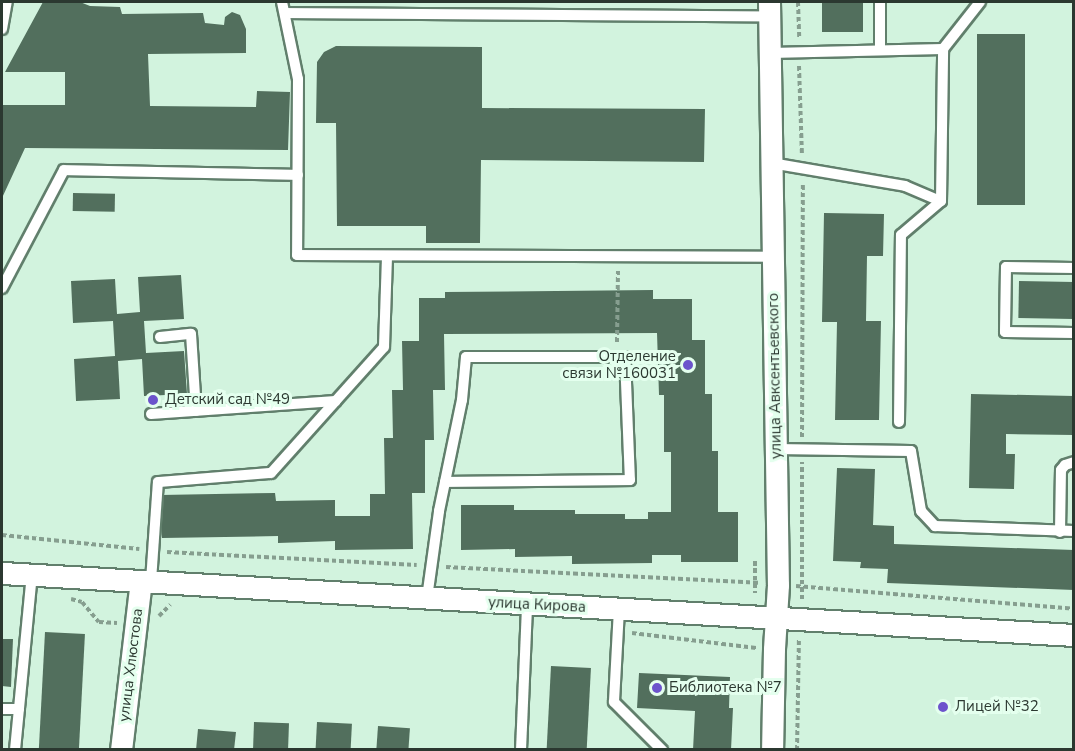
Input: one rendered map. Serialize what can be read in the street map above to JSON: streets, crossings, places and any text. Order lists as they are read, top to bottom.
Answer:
{
  "streets": {
    "street": ["улица Авксентьевского", "улица Кирова", "улица Хлюстова"]
  },
  "crossings": [
    ["улица Авксентьевского", "улица Кирова"],
    ["улица Кирова", "улица Хлюстова"]
  ],
  "places": [
    "Отделение связи №160031",
    "Детский сад №49",
    "Библиотека №7",
    "Лицей №32"
  ]
}
